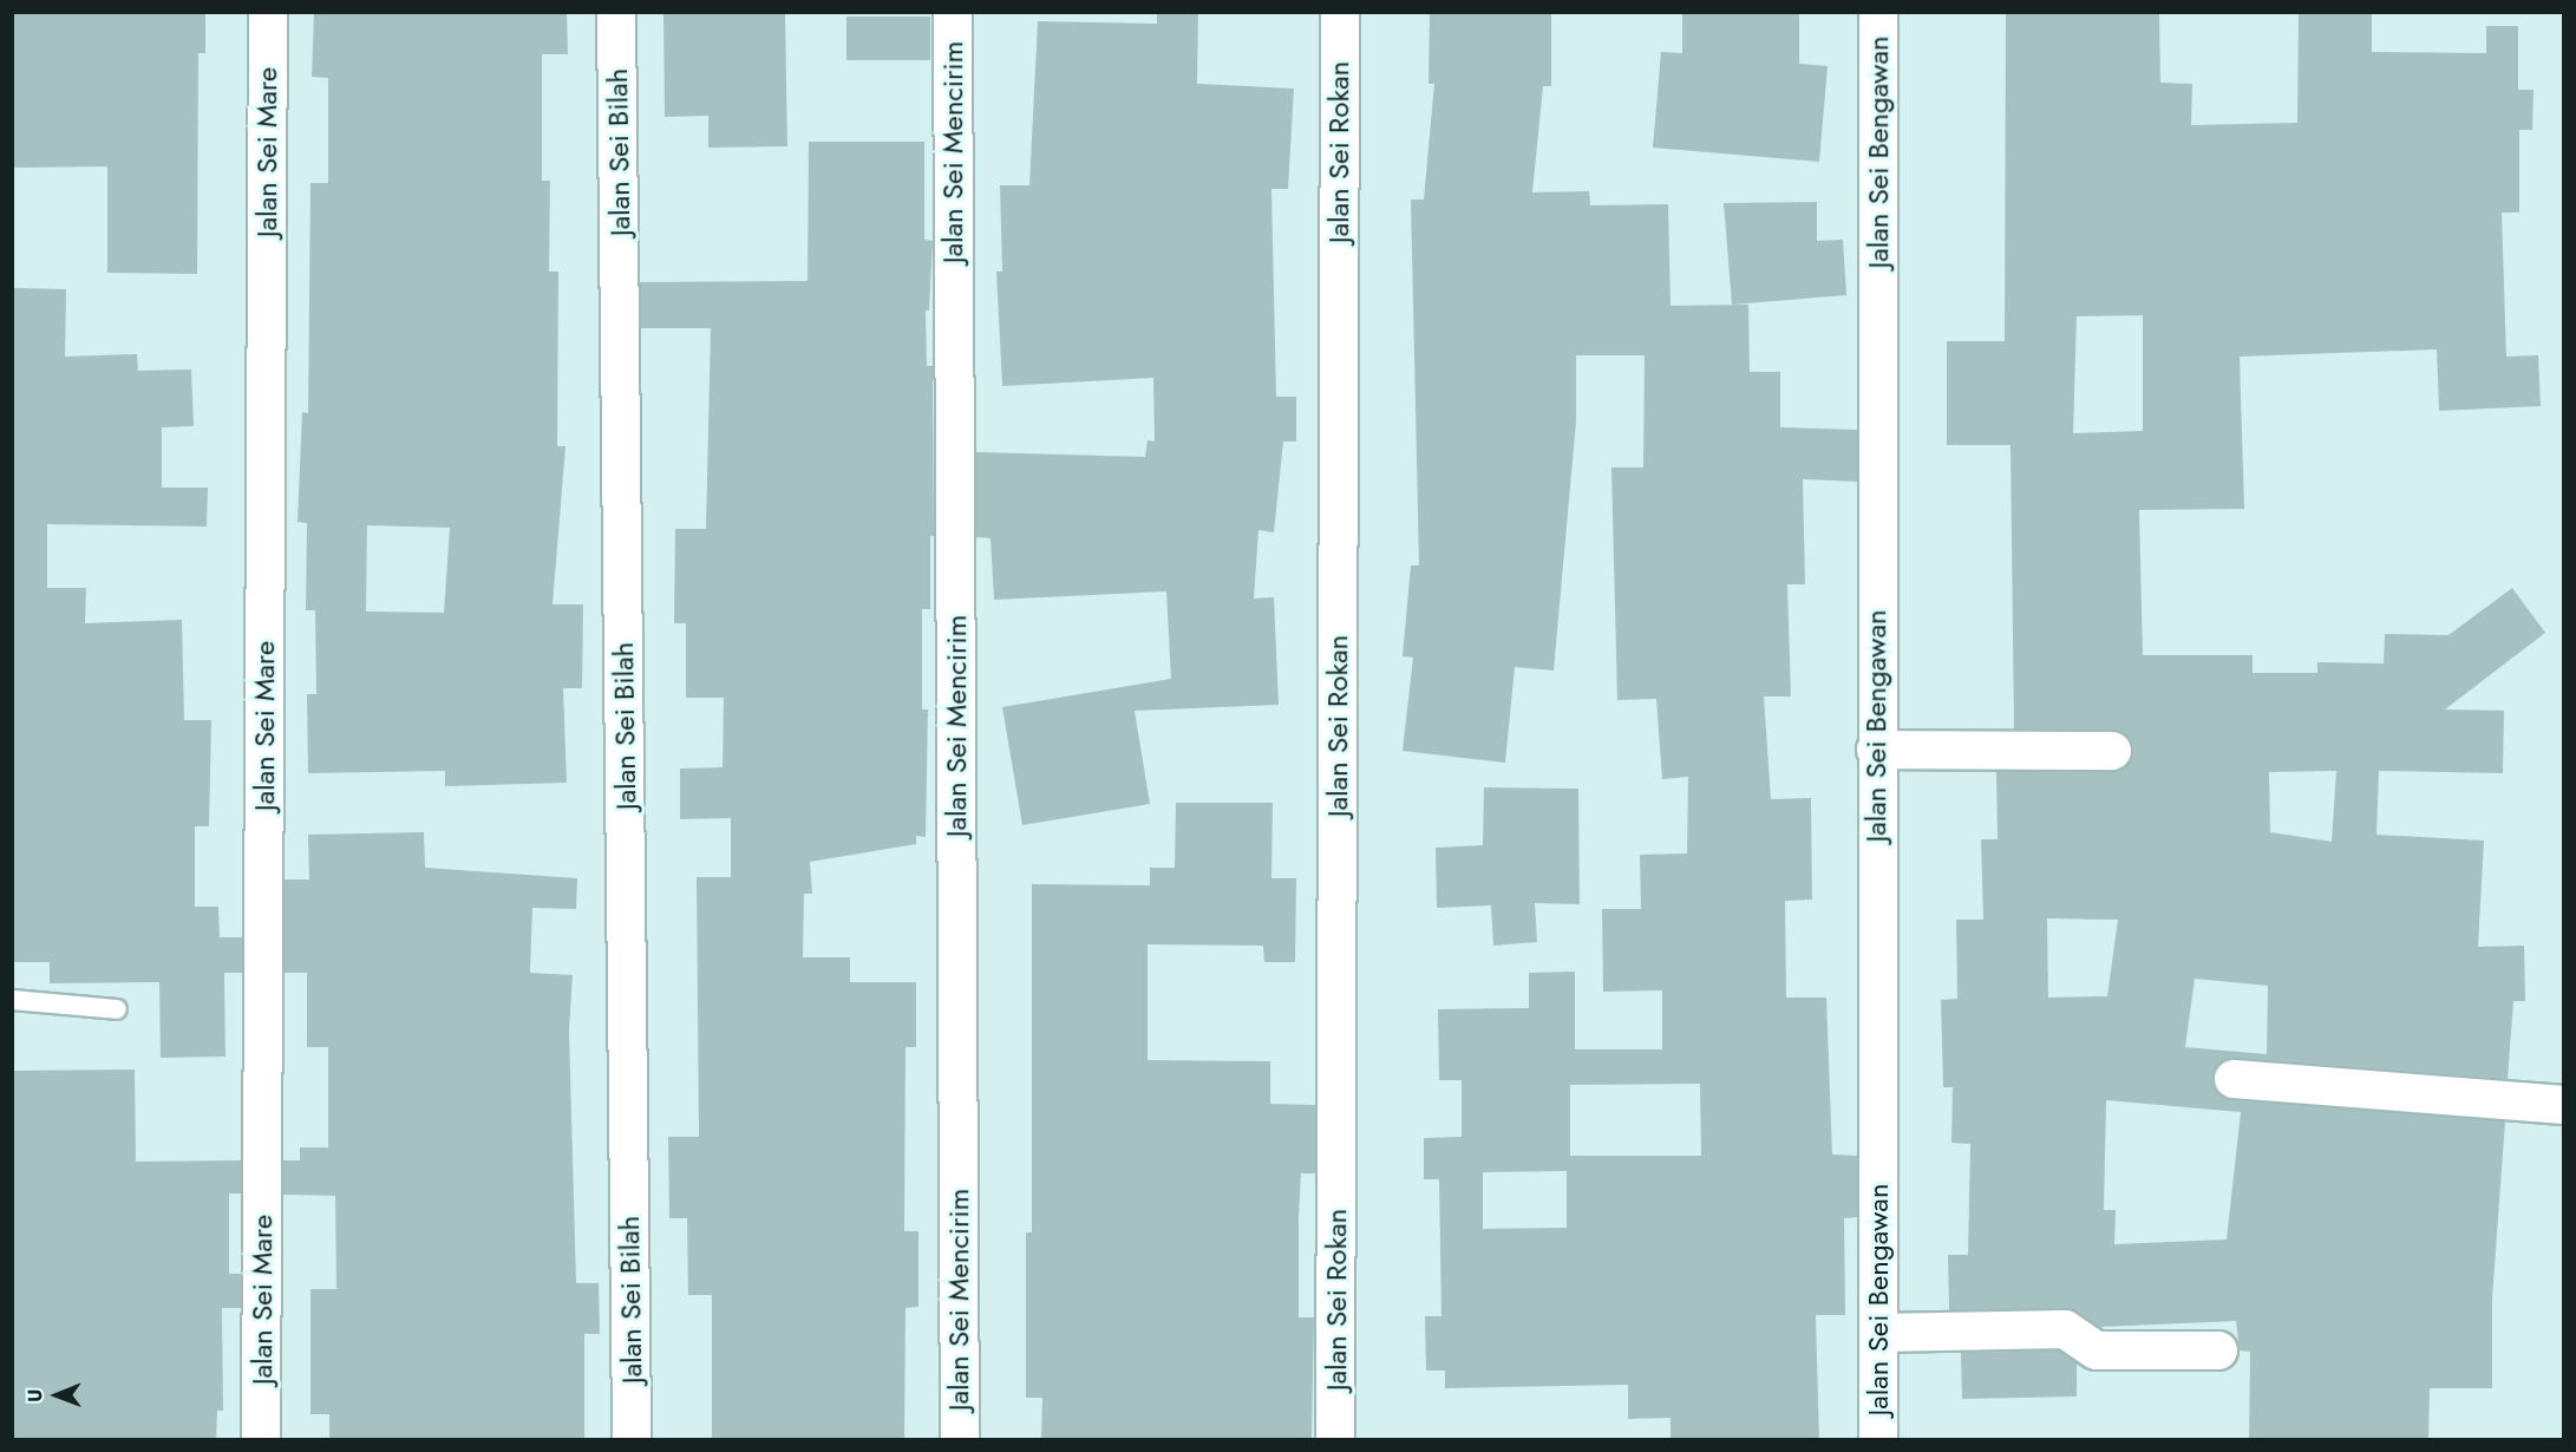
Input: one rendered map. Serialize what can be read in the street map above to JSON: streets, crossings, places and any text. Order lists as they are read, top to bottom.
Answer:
{
  "streets": {
    "street": [
      "Jalan Sei Mare",
      "Jalan Sei Bilah",
      "Jalan Sei Mencirim",
      "Jalan Sei Rokan",
      "Jalan Sei Bengawan"
    ]
  },
  "north": "left"
}
